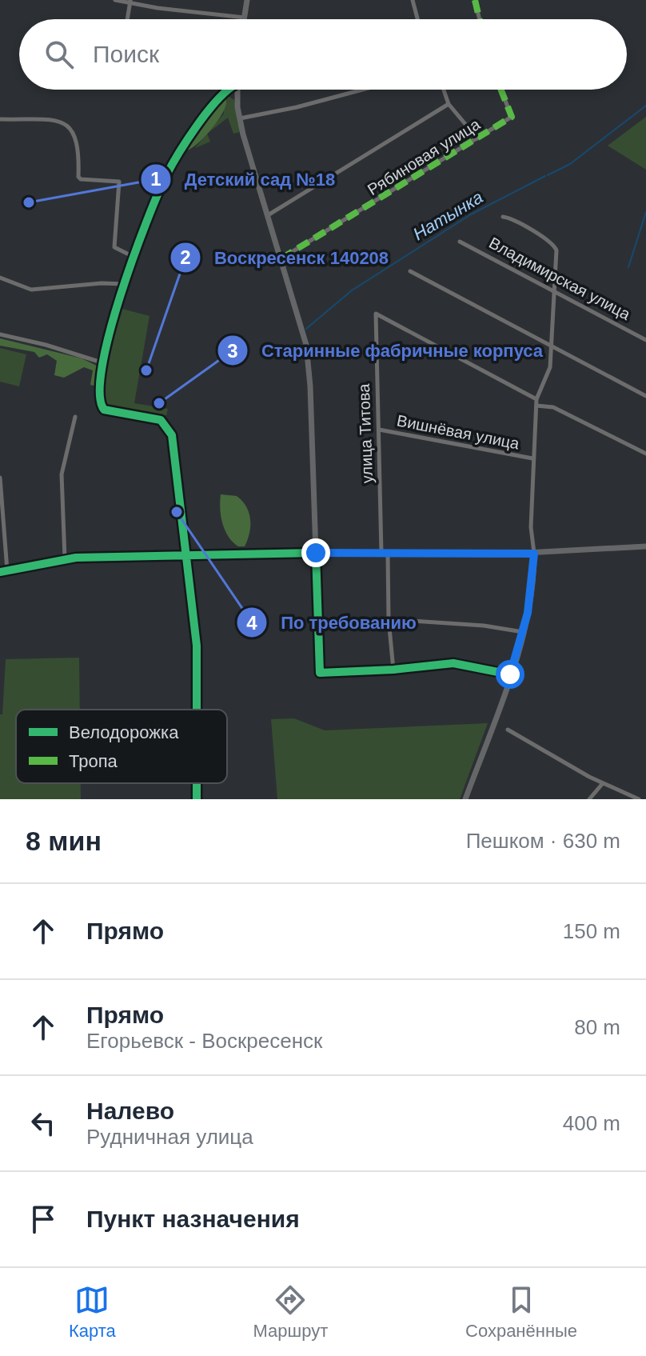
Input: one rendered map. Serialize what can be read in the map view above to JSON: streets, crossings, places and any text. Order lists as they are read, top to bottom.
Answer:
{
  "streets": {
    "street": [
      "Рябиновая улица",
      "Владимирская улица",
      "Вишнёвая улица",
      "улица Титова"
    ]
  },
  "crossings": [
    ["Вишнёвая улица", "улица Титова"]
  ],
  "water": ["Натынка"],
  "places": [
    "Детский сад №18",
    "Воскресенск 140208",
    "Старинные фабричные корпуса",
    "По требованию"
  ],
  "legend": ["Велодорожка", "Тропа"],
  "page": {
    "search": "Поиск",
    "heading": ["8 мин", "Пешком · 630 m"],
    "list": [
      ["Прямо", "150 m"],
      ["Прямо", "Егорьевск - Воскресенск", "80 m"],
      ["Налево", "Рудничная улица", "400 m"],
      "Пункт назначения"
    ],
    "nav": ["Карта", "Маршрут", "Сохранённые"]
  }
}
